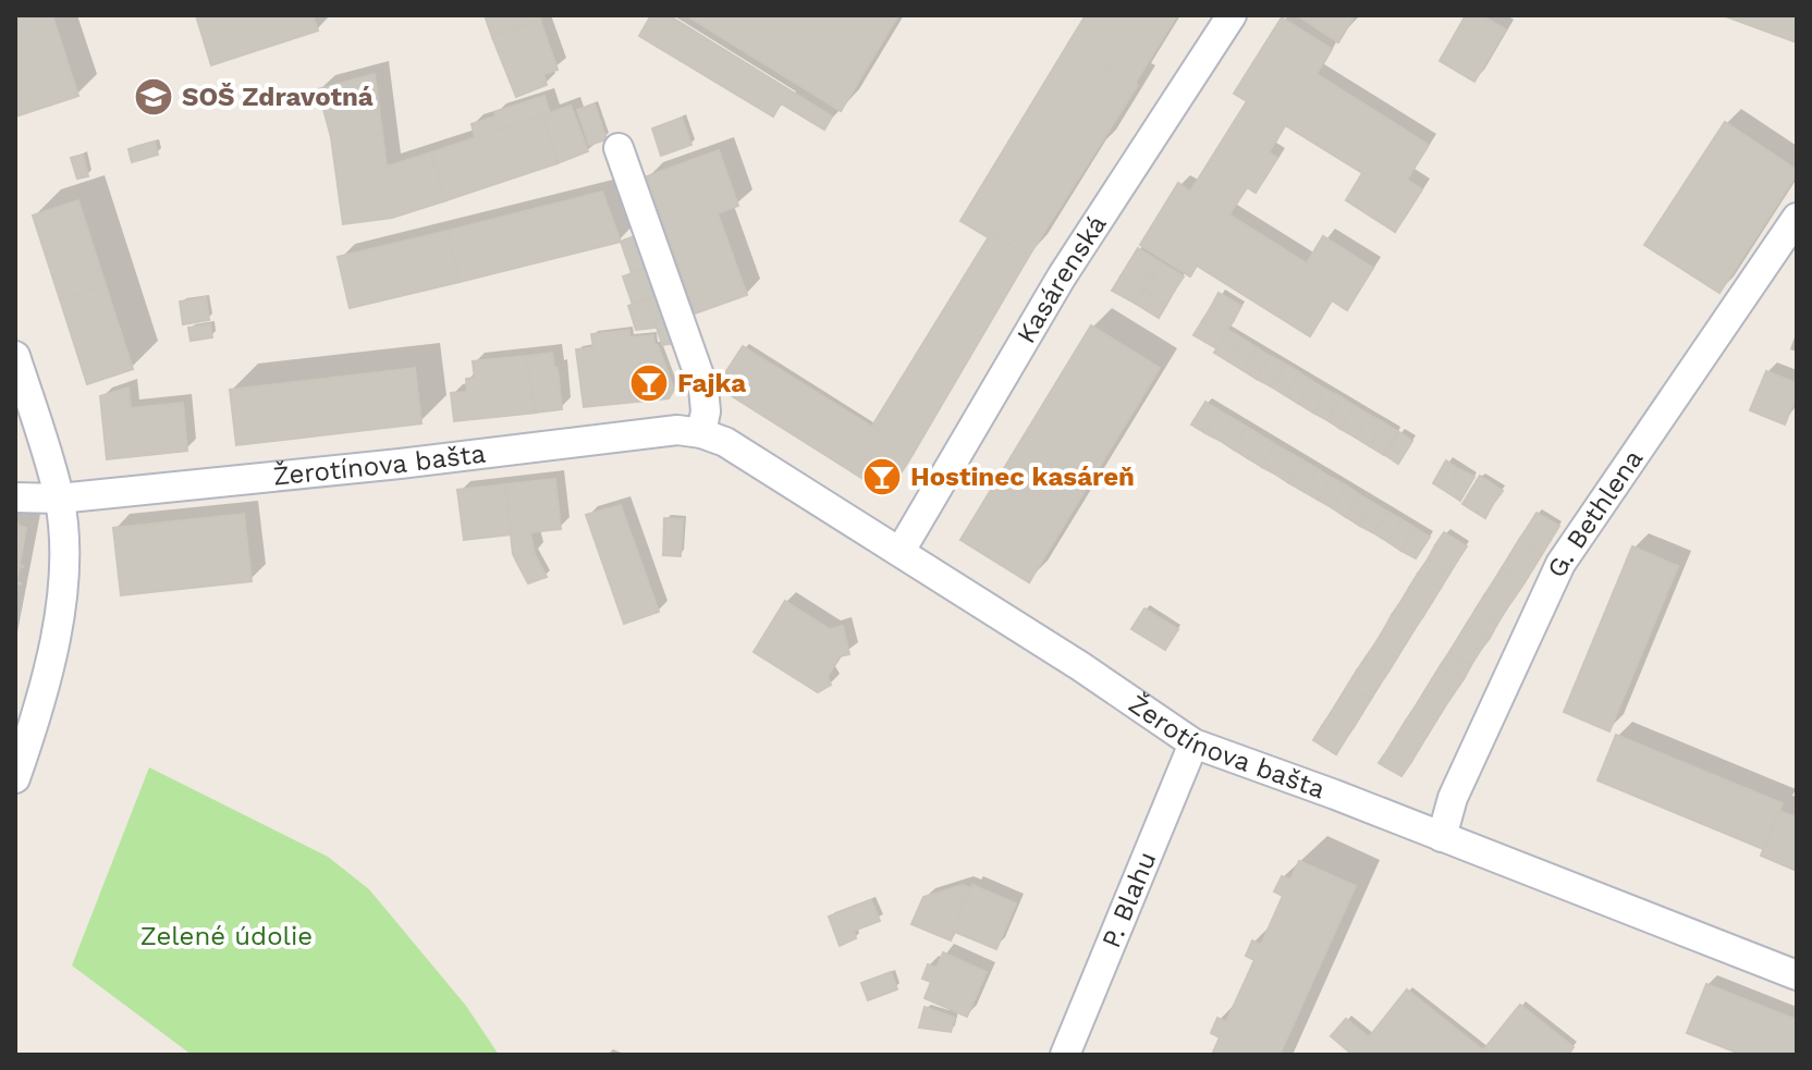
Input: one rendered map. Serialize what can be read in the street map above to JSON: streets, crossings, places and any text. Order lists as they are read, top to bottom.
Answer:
{
  "streets": {
    "street": [
      "Kasárenská",
      "Žerotínova bašta",
      "G. Bethlena",
      "P. Blahu"
    ]
  },
  "crossings": [
    ["Kasárenská", "Žerotínova bašta"],
    ["Žerotínova bašta", "G. Bethlena"],
    ["Žerotínova bašta", "P. Blahu"]
  ],
  "parks": ["Zelené údolie"],
  "places": {
    "school or university": ["SOŠ Zdravotná"],
    "bar": ["Fajka", "Hostinec kasáreň"]
  }
}
